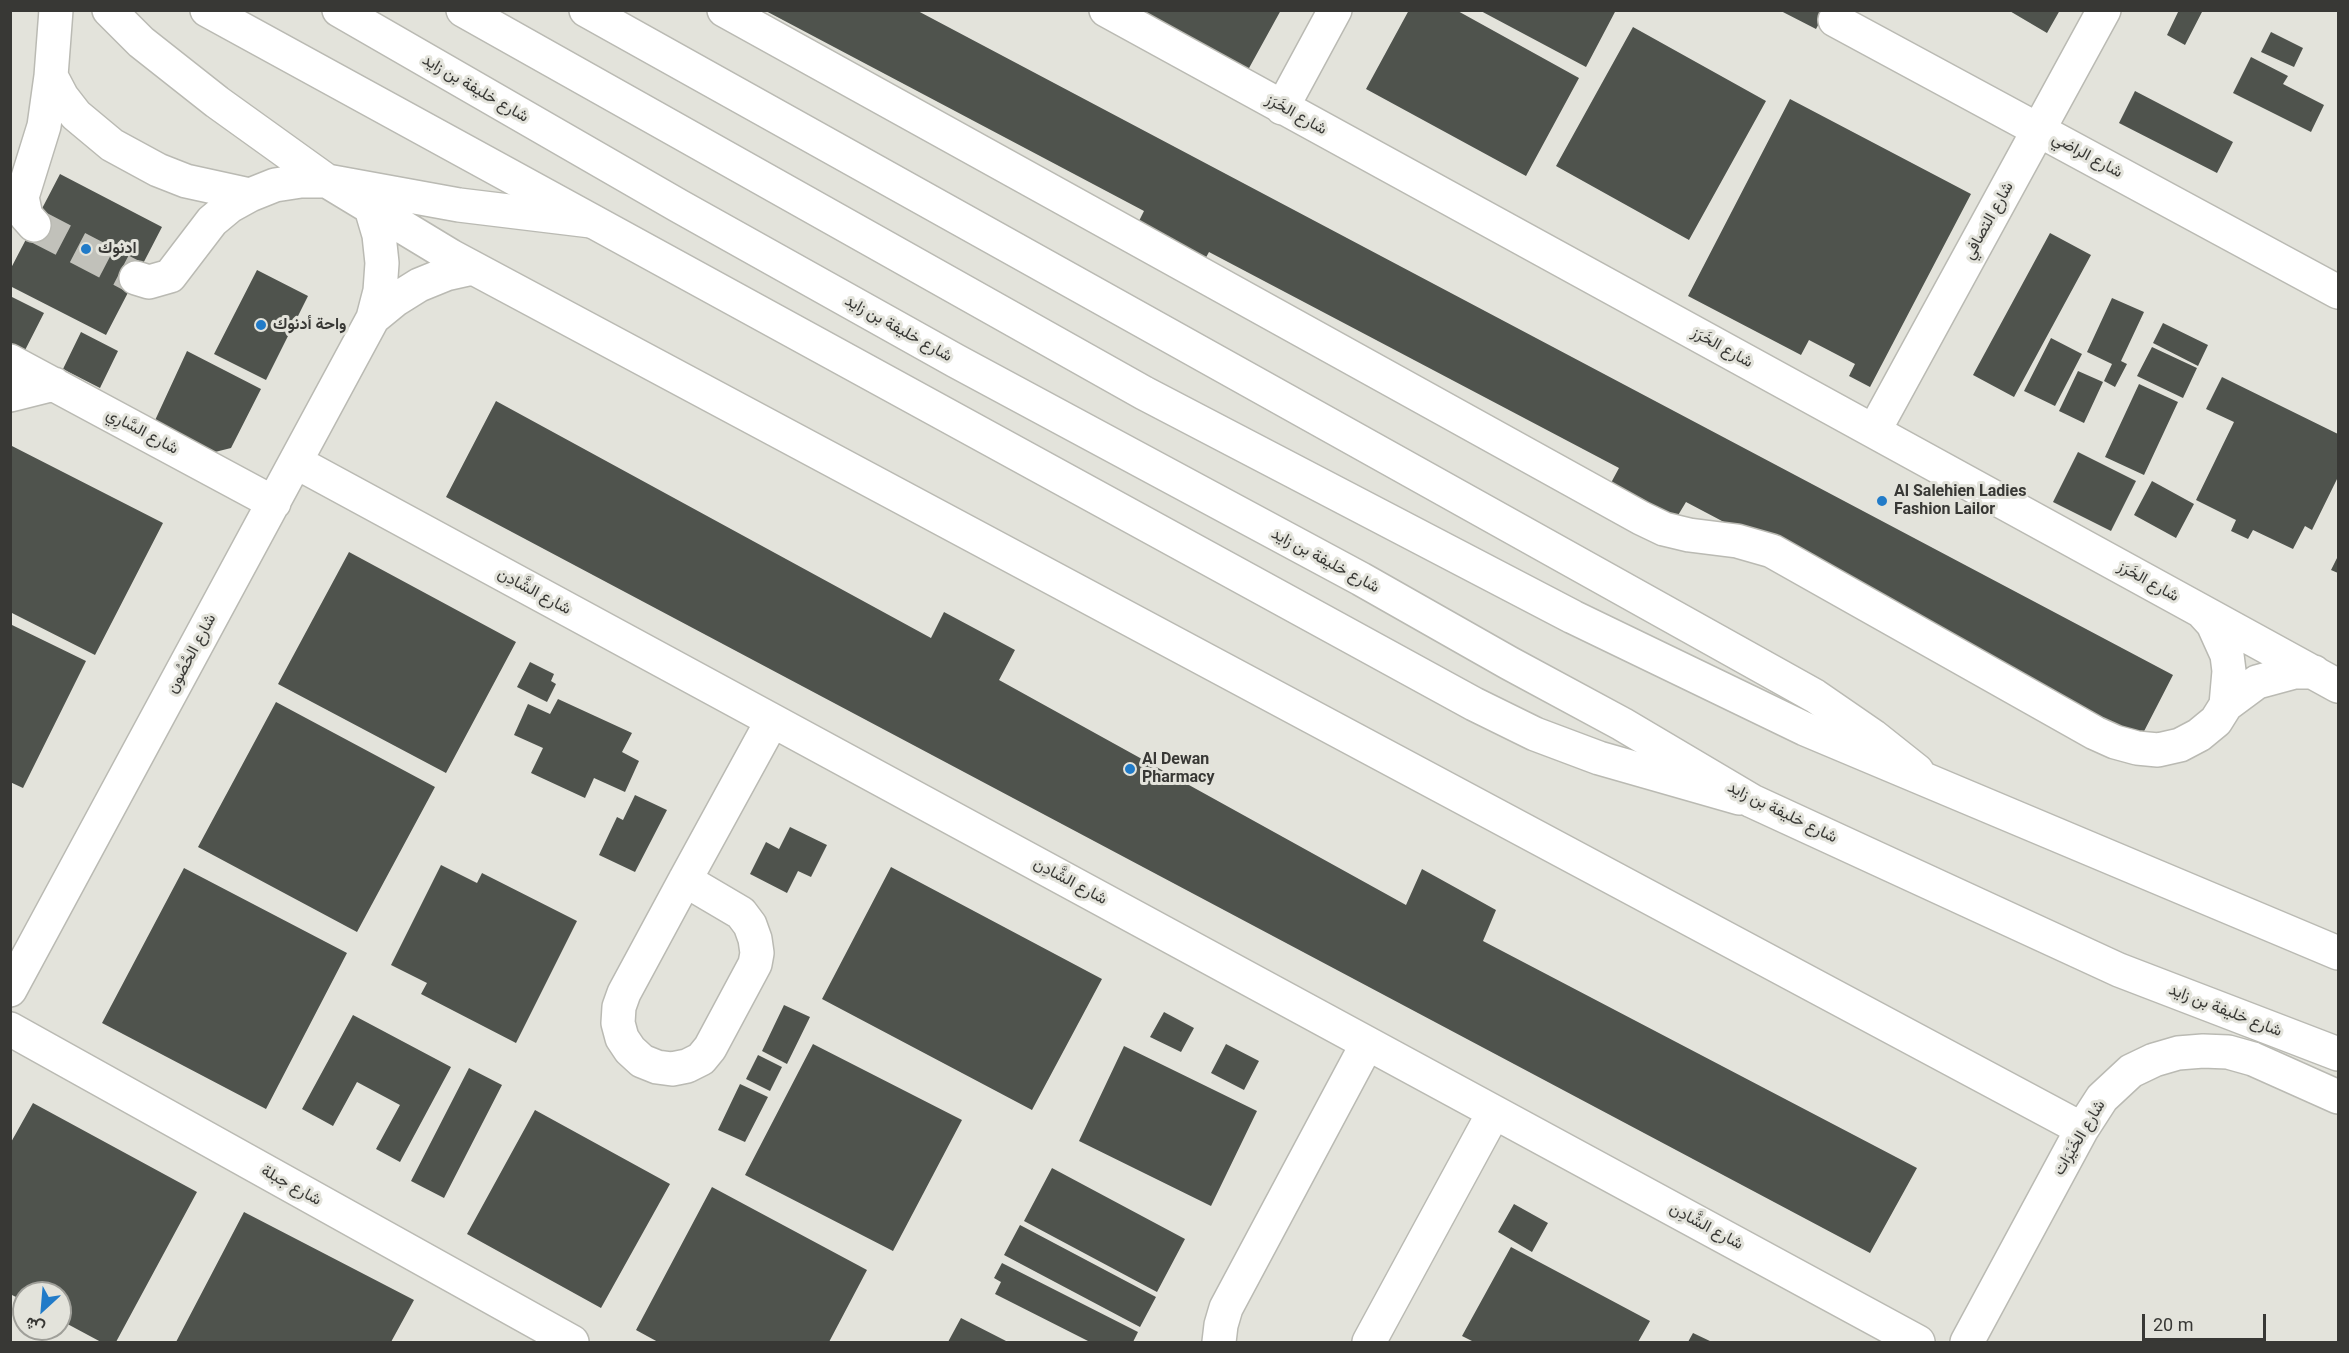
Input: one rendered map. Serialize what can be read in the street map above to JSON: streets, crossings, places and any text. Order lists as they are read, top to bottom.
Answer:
{
  "streets": {
    "main road": [
      "شارع خليفة بن زايد",
      "شارع الخَرَز",
      "شارع الراضي",
      "شارع التصافي",
      "شارع السَّارِي",
      "شارع الشَّادِن",
      "شارع الحُصُون",
      "شارع الخَيْرَات",
      "شارع جبلة"
    ]
  },
  "crossings": [
    ["شارع الخَرَز", "شارع التصافي"],
    ["شارع الراضي", "شارع التصافي"],
    ["شارع السَّارِي", "شارع الحُصُون"],
    ["شارع الشَّادِن", "شارع الحُصُون"]
  ],
  "places": [
    "ادنوك",
    "واحة أدنوك",
    "Al Salehien Ladies Fashion Lailor",
    "Al Dewan Pharmacy"
  ],
  "scale_bar": "20 m",
  "north": "bottom left"
}
